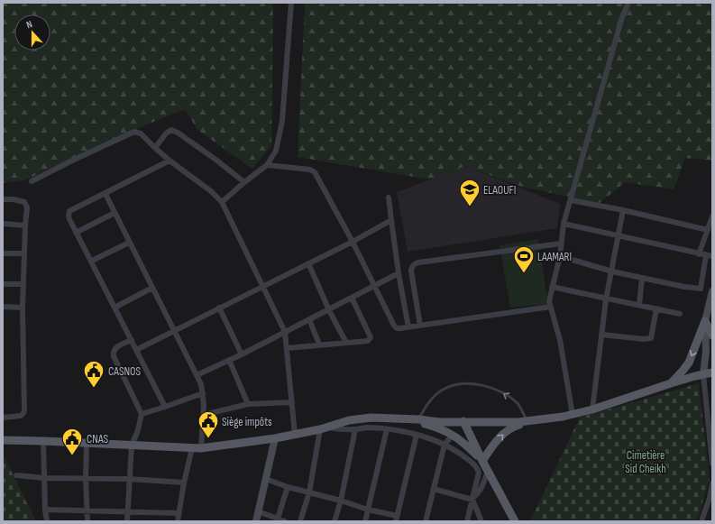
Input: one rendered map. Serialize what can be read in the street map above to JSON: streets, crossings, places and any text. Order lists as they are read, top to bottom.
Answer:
{
  "parks": ["Cimetière Sid Cheikh"],
  "places": {
    "school or university": ["ELAOUFI"],
    "sports": ["LAAMARI"],
    "public building": ["CASNOS", "Siège impôts", "CNAS"]
  },
  "north": "top"
}
